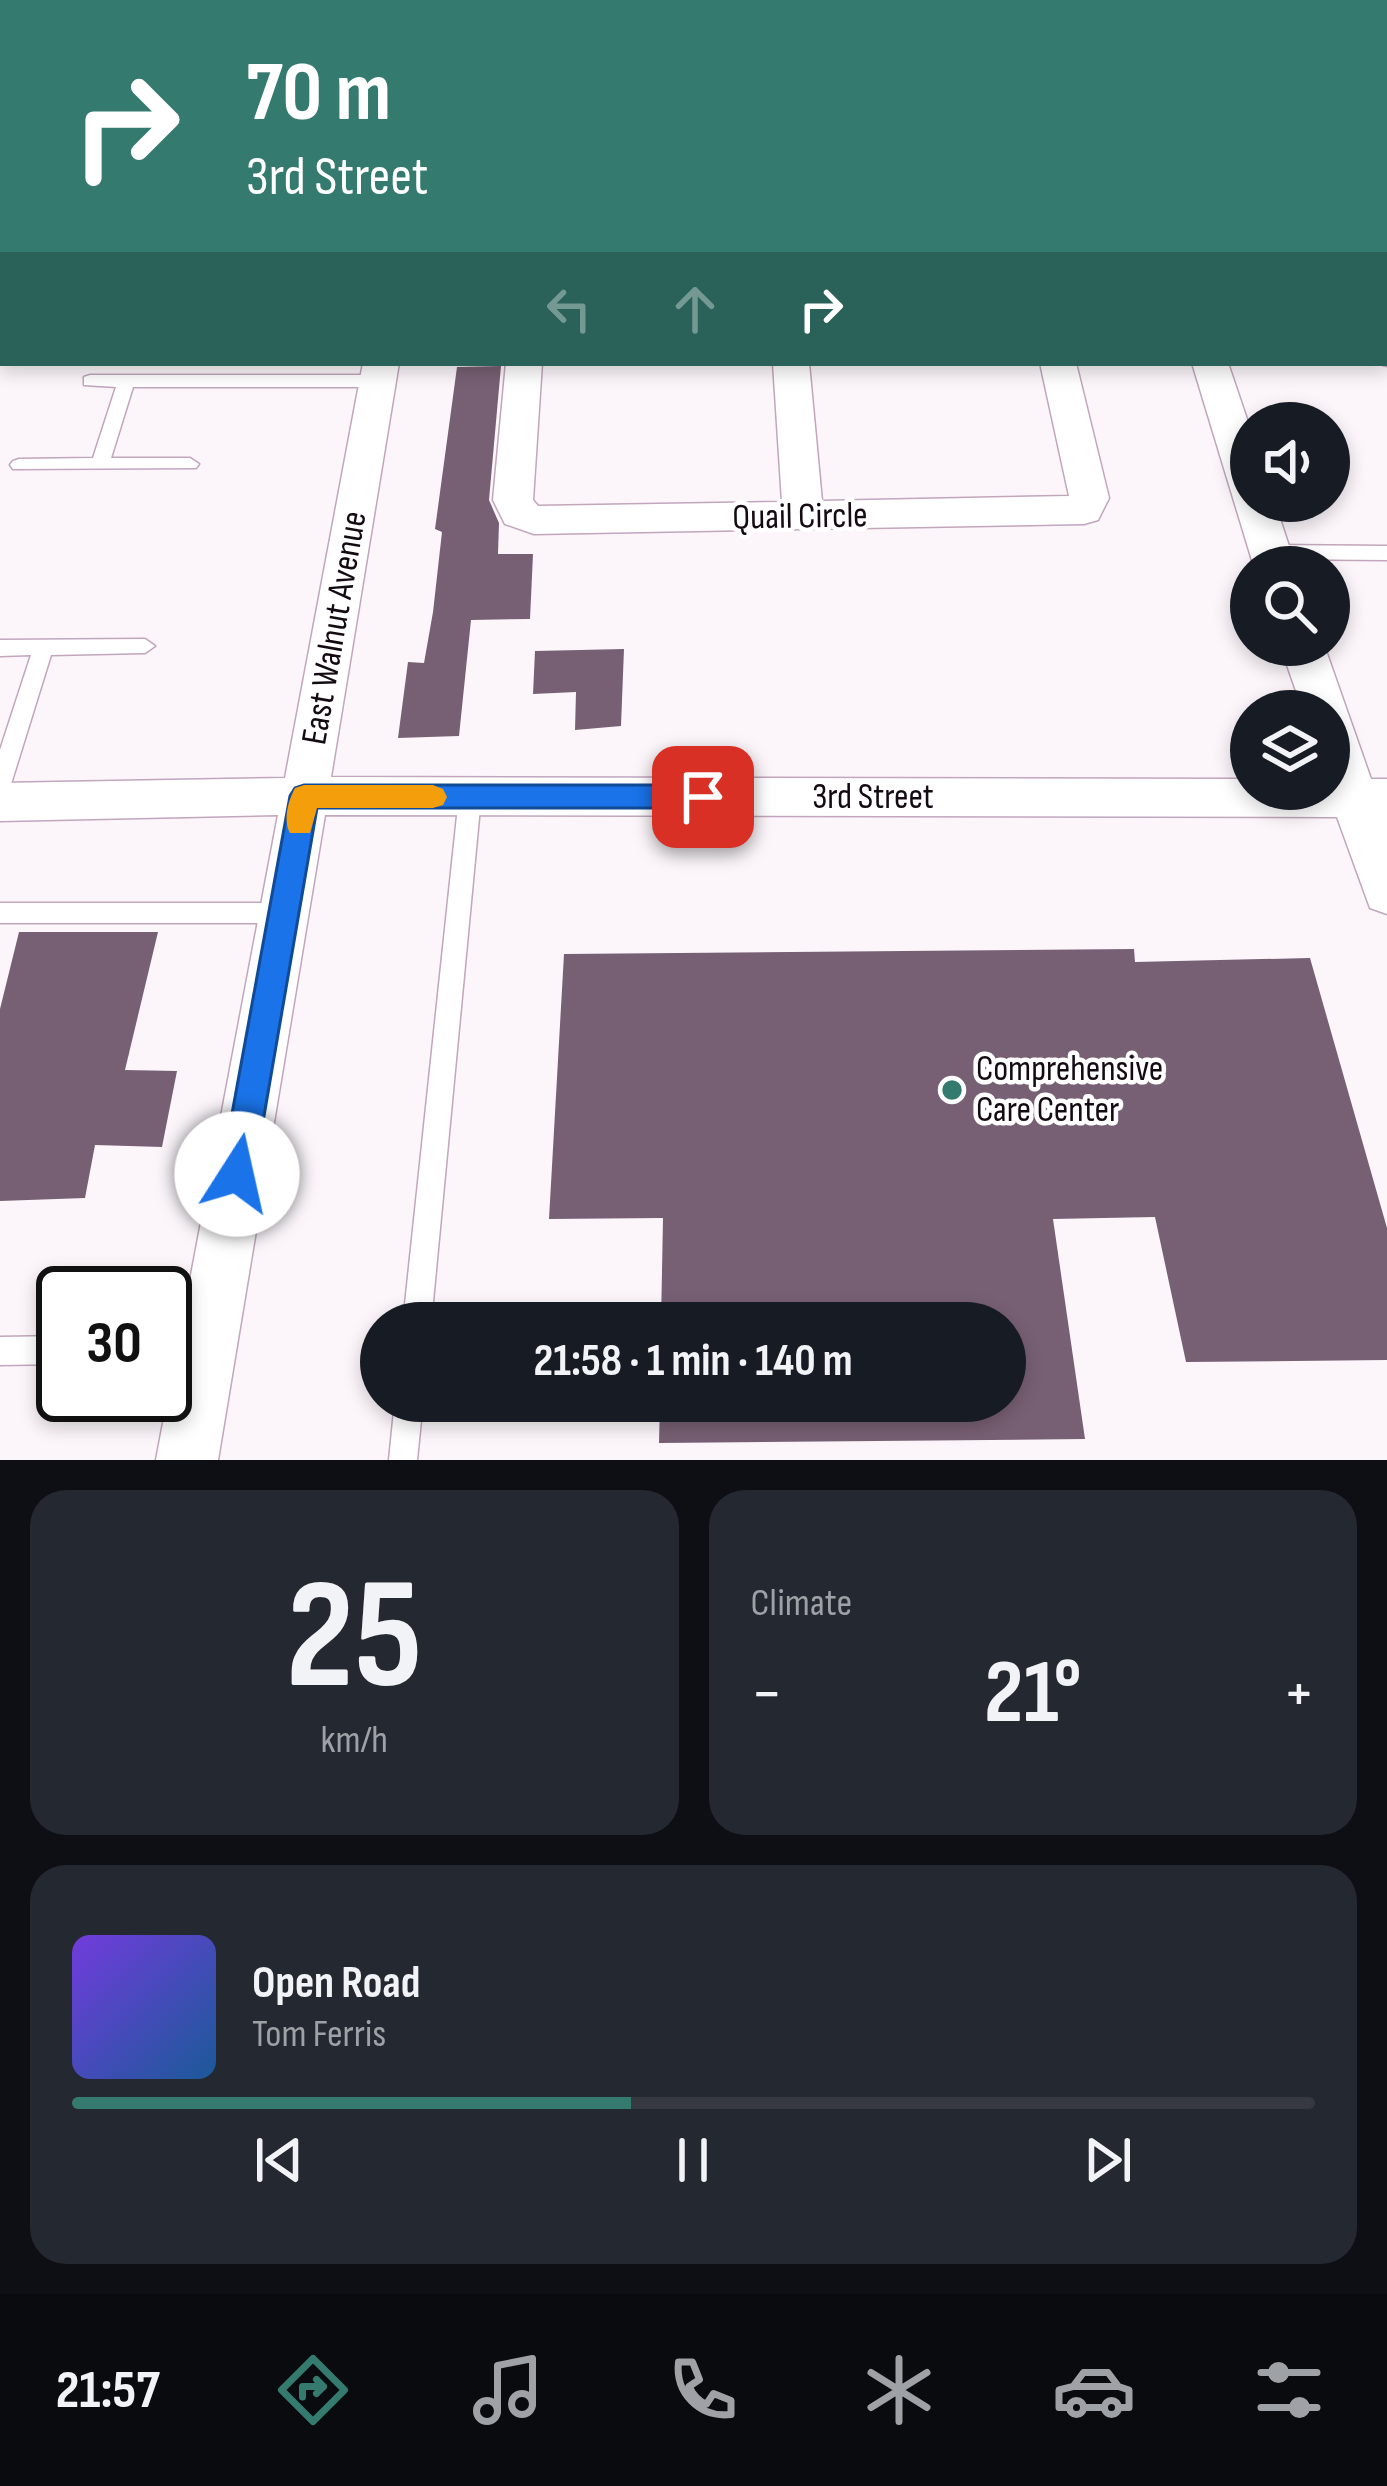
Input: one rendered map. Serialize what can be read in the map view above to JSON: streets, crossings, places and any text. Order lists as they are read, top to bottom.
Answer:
{
  "streets": {
    "street": ["Quail Circle", "East Walnut Avenue", "3rd Street"]
  },
  "crossings": [
    ["East Walnut Avenue", "3rd Street"]
  ],
  "places": ["Comprehensive Care Center"],
  "page": {
    "turn": ["70 m", "3rd Street"],
    "limit": "30",
    "trip": "21:58 · 1 min · 140 m",
    "tile": [
      ["25", "km/h"],
      "Climate"
    ],
    "heat": ["−", "21°", "+"],
    "song": ["Open Road", "Tom Ferris"],
    "tabs": "21:57"
  }
}
